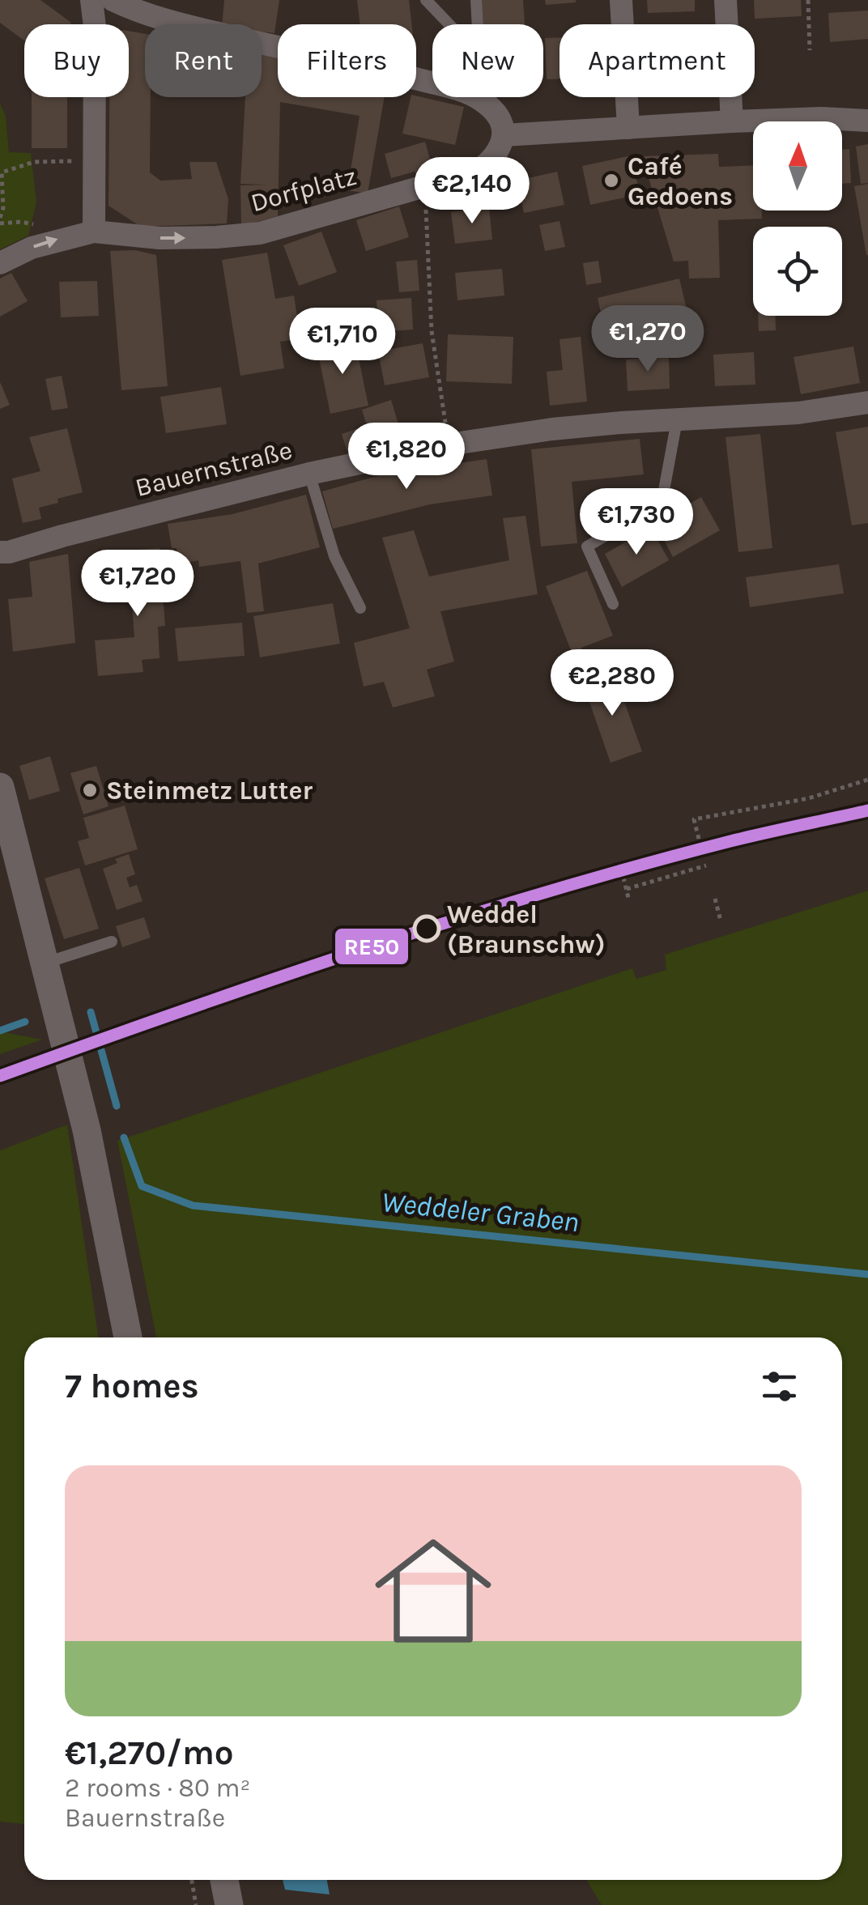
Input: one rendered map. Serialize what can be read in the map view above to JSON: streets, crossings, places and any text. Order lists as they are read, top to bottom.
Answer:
{
  "streets": {
    "street": ["Dorfplatz", "Bauernstraße"]
  },
  "water": ["Weddeler Graben"],
  "places": ["Café Gedoens", "Steinmetz Lutter", "Weddel (Braunschw)"],
  "lines": ["transit line RE50"],
  "north": "top",
  "page": {
    "chip": [
      "Buy",
      "Rent",
      "Filters",
      "New",
      "Apartment"
    ],
    "price": [
      "€2,140",
      "€1,270",
      "€1,710",
      "€1,820",
      "€1,730",
      "€1,720",
      "€2,280"
    ],
    "heading": "7 homes",
    "list": [
      {
        "name": "€1,270/mo",
        "note": "2 rooms · 80 m² · Bauernstraße"
      }
    ]
  }
}
